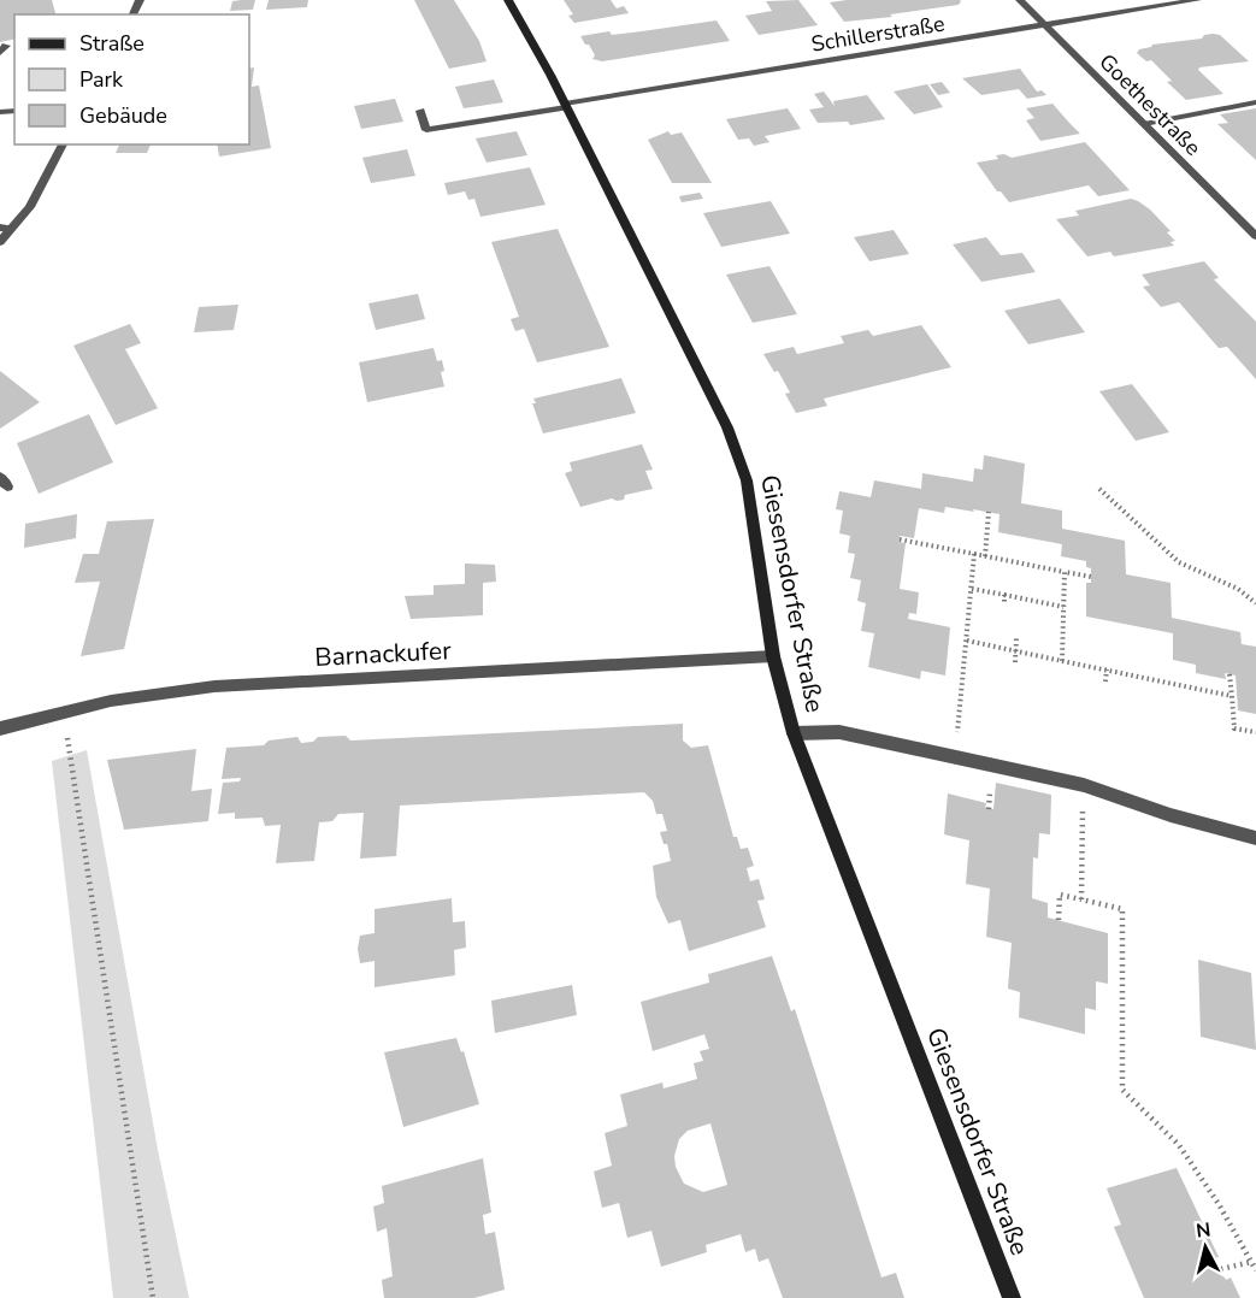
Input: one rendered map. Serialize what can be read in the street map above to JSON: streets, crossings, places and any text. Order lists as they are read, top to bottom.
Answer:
{
  "streets": {
    "street": [
      "Schillerstraße",
      "Goethestraße",
      "Giesensdorfer Straße",
      "Barnackufer"
    ]
  },
  "crossings": [
    ["Schillerstraße", "Goethestraße"],
    ["Schillerstraße", "Giesensdorfer Straße"],
    ["Giesensdorfer Straße", "Barnackufer"]
  ],
  "legend": ["Straße", "Park", "Gebäude"],
  "north": "top"
}
